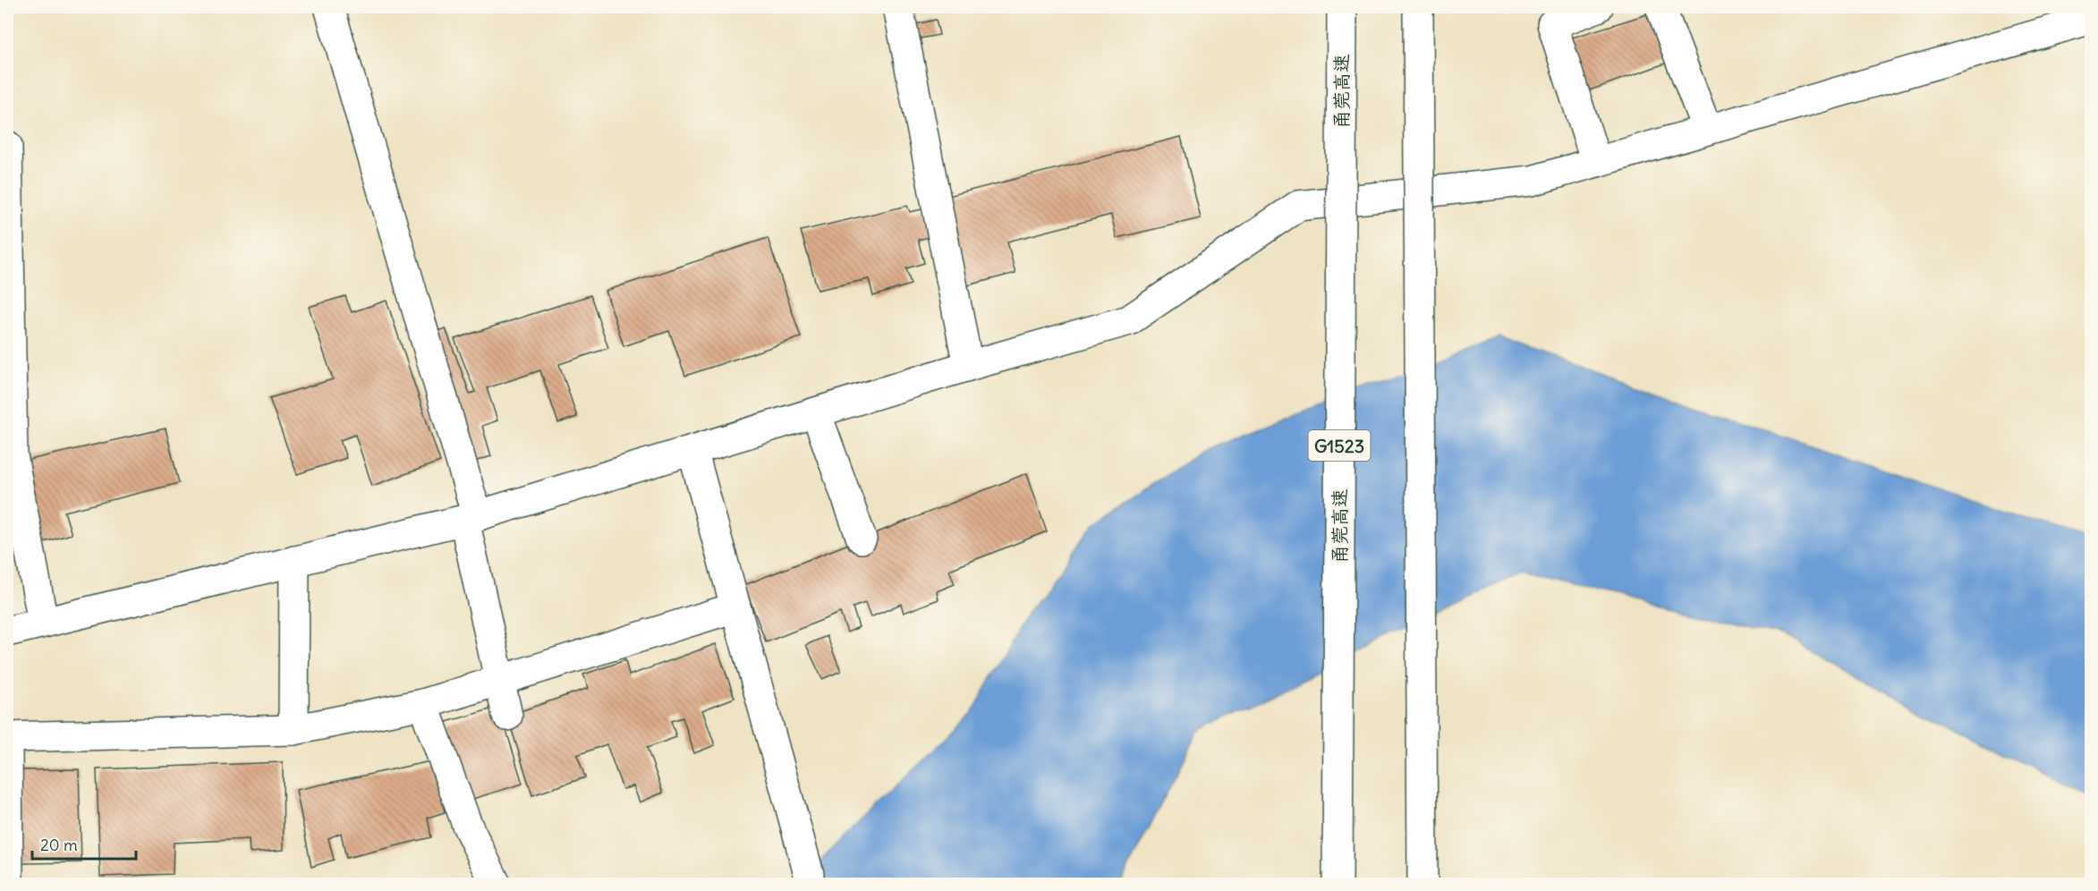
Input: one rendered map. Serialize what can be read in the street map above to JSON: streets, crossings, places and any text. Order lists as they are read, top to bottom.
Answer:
{
  "streets": {
    "main road": ["甬莞高速", "G1523"]
  },
  "scale_bar": "20 m"
}
